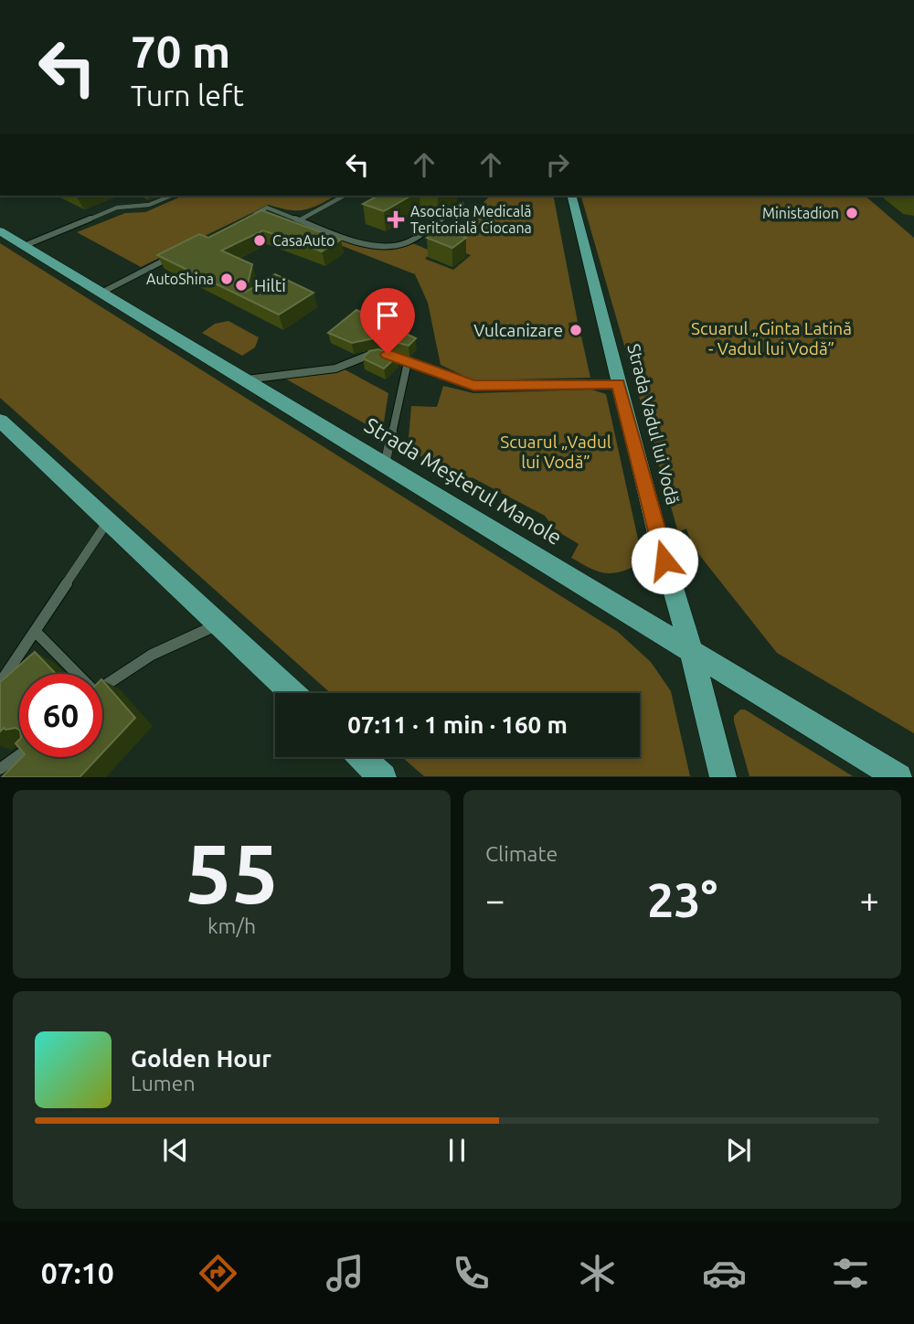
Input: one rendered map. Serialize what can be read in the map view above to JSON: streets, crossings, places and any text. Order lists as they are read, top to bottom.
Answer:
{
  "streets": {
    "main road": ["Strada Vadul lui Vodă", "Strada Meșterul Manole"]
  },
  "crossings": [
    ["Strada Vadul lui Vodă", "Strada Meșterul Manole"]
  ],
  "parks": ["Scuarul „Ginta Latină - Vadul lui Vodă”", "Scuarul „Vadul lui Vodă”"],
  "places": {
    "other": [
      "Ministadion",
      "CasaAuto",
      "AutoShina",
      "Hilti",
      "Vulcanizare"
    ],
    "health": ["Asociația Medicală Teritorială Ciocana"]
  },
  "page": {
    "turn": ["70 m", "Turn left"],
    "limit": "60",
    "trip": "07:11 · 1 min · 160 m",
    "tile": [
      ["55", "km/h"],
      "Climate"
    ],
    "heat": ["−", "23°", "+"],
    "song": ["Golden Hour", "Lumen"],
    "tabs": "07:10"
  }
}
